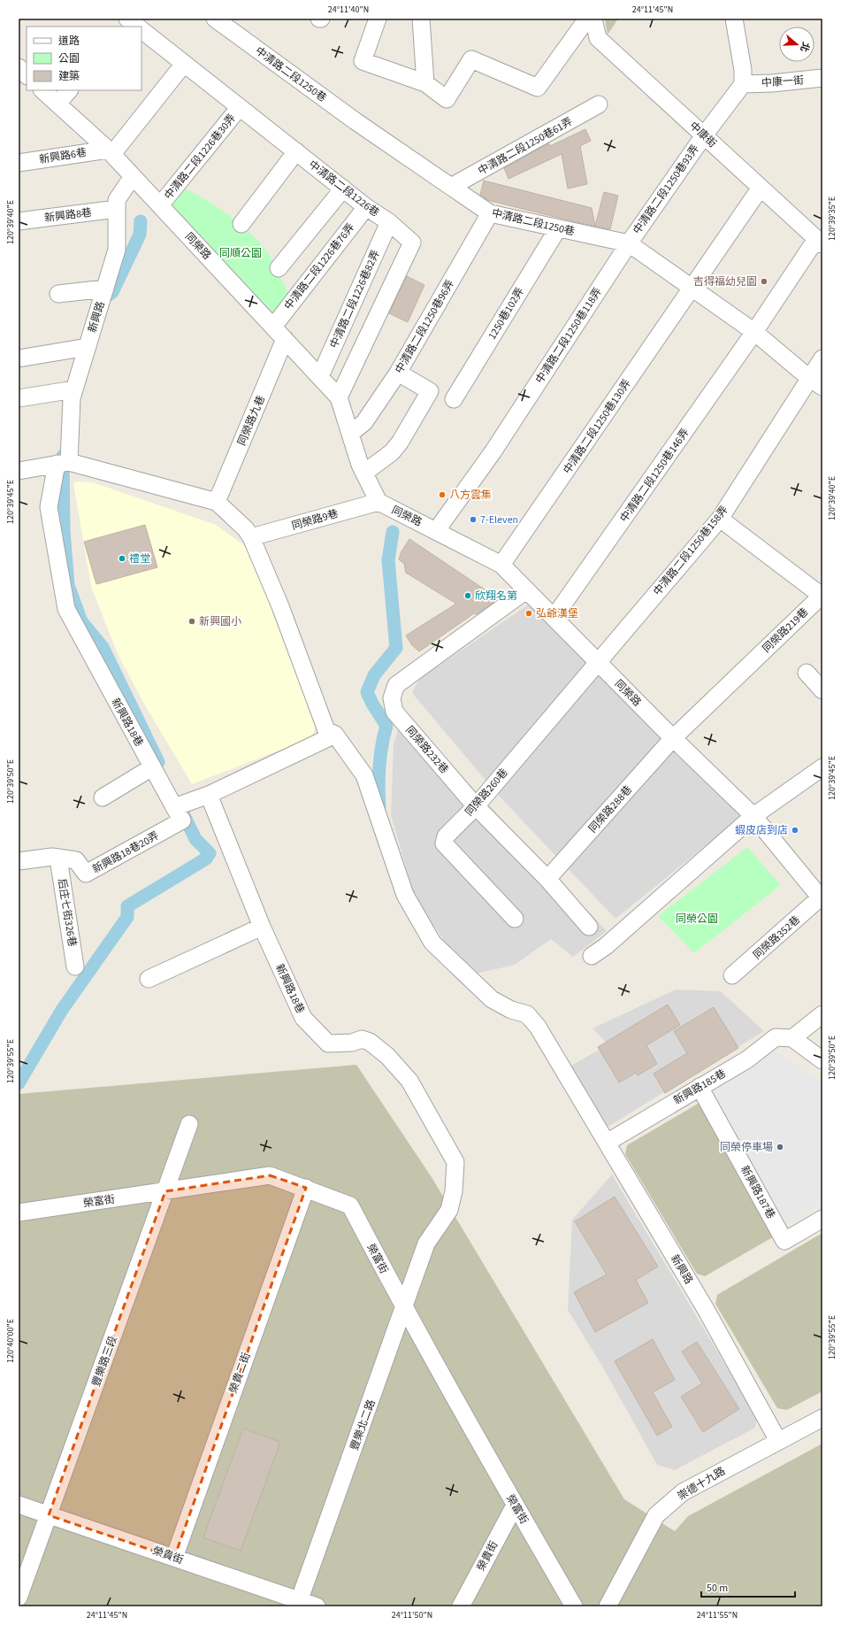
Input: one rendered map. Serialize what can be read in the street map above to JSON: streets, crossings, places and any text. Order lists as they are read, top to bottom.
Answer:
{
  "streets": {
    "street": [
      "中清路二段1250巷",
      "中康一街",
      "中康街",
      "中清路二段1250巷61弄",
      "新興路6巷",
      "中清路二段1226巷30弄",
      "中清路二段1226巷",
      "中清路二段1250巷93弄",
      "新興路8巷",
      "同榮路",
      "中清路二段1226巷76弄",
      "中清路二段1226巷82弄",
      "1250巷102弄",
      "新興路",
      "中清路二段1250巷96弄",
      "中清路二段1250巷118弄",
      "同榮路九巷",
      "中清路二段1250巷130弄",
      "中清路二段1250巷146弄",
      "同榮路9巷",
      "中清路二段1250巷158弄",
      "同榮路219巷",
      "新興路18巷",
      "同榮路232巷",
      "同榮路260巷",
      "同榮路288巷",
      "新興路18巷20弄",
      "后庄七街326巷",
      "同榮路352巷",
      "新興路185巷",
      "新興路187巷",
      "榮富街",
      "豐樂路三段",
      "榮貴二街",
      "豐樂北二路",
      "崇德十九路",
      "榮貴街"
    ]
  },
  "crossings": [
    ["中清路二段1250巷", "中清路二段1250巷61弄"],
    ["中清路二段1250巷", "中清路二段1250巷93弄"],
    ["中清路二段1250巷", "1250巷102弄"],
    ["中清路二段1250巷", "中清路二段1250巷96弄"],
    ["中清路二段1250巷", "中清路二段1250巷118弄"],
    ["中清路二段1250巷", "中清路二段1250巷130弄"],
    ["中清路二段1250巷", "中清路二段1250巷146弄"],
    ["中清路二段1250巷", "中清路二段1250巷158弄"],
    ["中康一街", "中清路二段1250巷93弄"],
    ["中康街", "中清路二段1250巷93弄"],
    ["中康街", "中清路二段1250巷130弄"],
    ["中康街", "中清路二段1250巷146弄"],
    ["新興路6巷", "同榮路"],
    ["中清路二段1226巷30弄", "中清路二段1226巷"],
    ["中清路二段1226巷30弄", "同榮路"],
    ["中清路二段1226巷", "同榮路"],
    ["中清路二段1226巷", "中清路二段1226巷76弄"],
    ["中清路二段1226巷", "中清路二段1226巷82弄"],
    ["中清路二段1250巷93弄", "中清路二段1250巷118弄"],
    ["新興路8巷", "新興路"],
    ["同榮路", "中清路二段1226巷76弄"],
    ["同榮路", "中清路二段1226巷82弄"],
    ["同榮路", "新興路"],
    ["同榮路", "中清路二段1250巷96弄"],
    ["同榮路", "中清路二段1250巷118弄"],
    ["同榮路", "同榮路九巷"],
    ["同榮路", "中清路二段1250巷130弄"],
    ["同榮路", "中清路二段1250巷146弄"],
    ["同榮路", "同榮路9巷"],
    ["同榮路", "中清路二段1250巷158弄"],
    ["同榮路", "同榮路219巷"],
    ["同榮路", "同榮路232巷"],
    ["同榮路", "同榮路260巷"],
    ["同榮路", "同榮路288巷"],
    ["同榮路", "同榮路352巷"],
    ["新興路", "同榮路九巷"],
    ["新興路", "同榮路9巷"],
    ["新興路", "新興路18巷"],
    ["新興路", "新興路185巷"],
    ["新興路", "崇德十九路"],
    ["中清路二段1250巷158弄", "同榮路219巷"],
    ["中清路二段1250巷158弄", "同榮路260巷"],
    ["同榮路219巷", "同榮路288巷"],
    ["新興路18巷", "新興路18巷20弄"],
    ["新興路18巷", "豐樂北二路"],
    ["同榮路232巷", "同榮路260巷"],
    ["同榮路232巷", "同榮路288巷"],
    ["新興路18巷20弄", "后庄七街326巷"],
    ["新興路185巷", "新興路187巷"],
    ["榮富街", "豐樂路三段"],
    ["榮富街", "榮貴二街"],
    ["榮富街", "豐樂北二路"],
    ["榮富街", "榮貴街"],
    ["豐樂路三段", "榮貴街"],
    ["榮貴二街", "榮貴街"],
    ["豐樂北二路", "榮貴街"]
  ],
  "parks": ["同順公園", "同榮公園"],
  "places": [
    "吉得福幼兒園",
    "八方雲集",
    "7-Eleven",
    "禮堂",
    "欣翔名第",
    "弘爺漢堡",
    "新興國小",
    "蝦皮店到店",
    "同榮停車場"
  ],
  "legend": ["道路", "公園", "建築"],
  "scale_bar": "50 m",
  "north": "right",
  "coordinates": [
    "24°11'40\"N",
    "24°11'45\"N",
    "120°39'35\"E",
    "120°39'40\"E",
    "120°39'45\"E",
    "120°39'50\"E",
    "120°39'55\"E",
    "120°40'00\"E",
    "24°11'50\"N",
    "24°11'55\"N"
  ]
}
